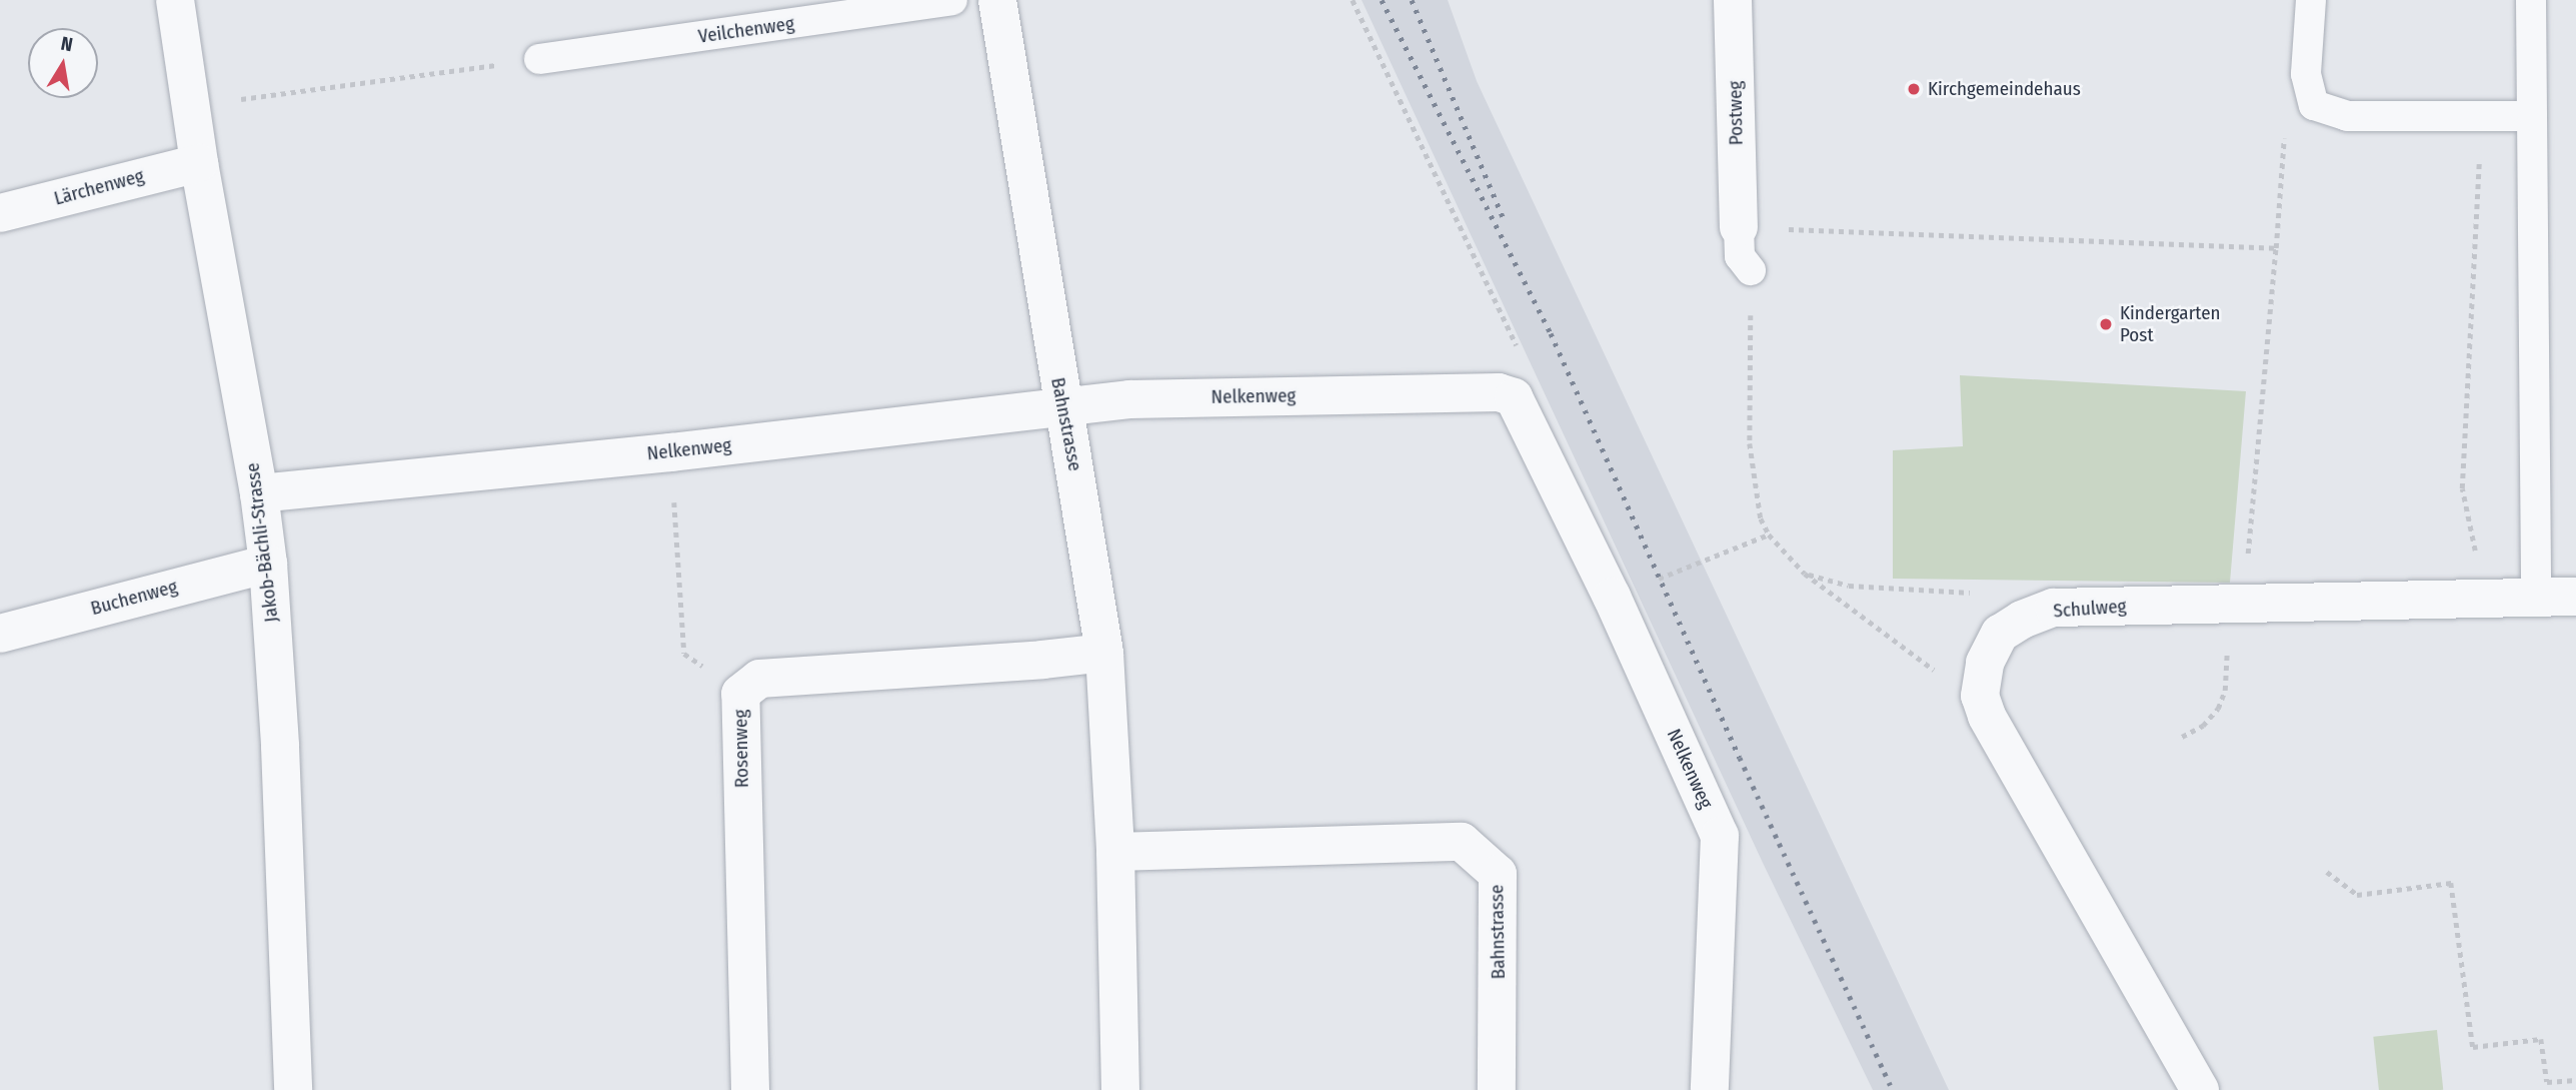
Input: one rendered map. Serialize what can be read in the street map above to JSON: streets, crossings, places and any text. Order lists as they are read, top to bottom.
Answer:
{
  "streets": {
    "street": [
      "Postweg",
      "Lärchenweg",
      "Nelkenweg",
      "Bahnstrasse",
      "Jakob-Bächli-Strasse",
      "Buchenweg",
      "Schulweg",
      "Rosenweg"
    ],
    "lane": ["Veilchenweg"]
  },
  "crossings": [
    ["Lärchenweg", "Jakob-Bächli-Strasse"],
    ["Nelkenweg", "Bahnstrasse"],
    ["Nelkenweg", "Jakob-Bächli-Strasse"],
    ["Bahnstrasse", "Rosenweg"],
    ["Jakob-Bächli-Strasse", "Buchenweg"]
  ],
  "places": ["Kirchgemeindehaus", "Kindergarten Post"],
  "north": "top"
}
